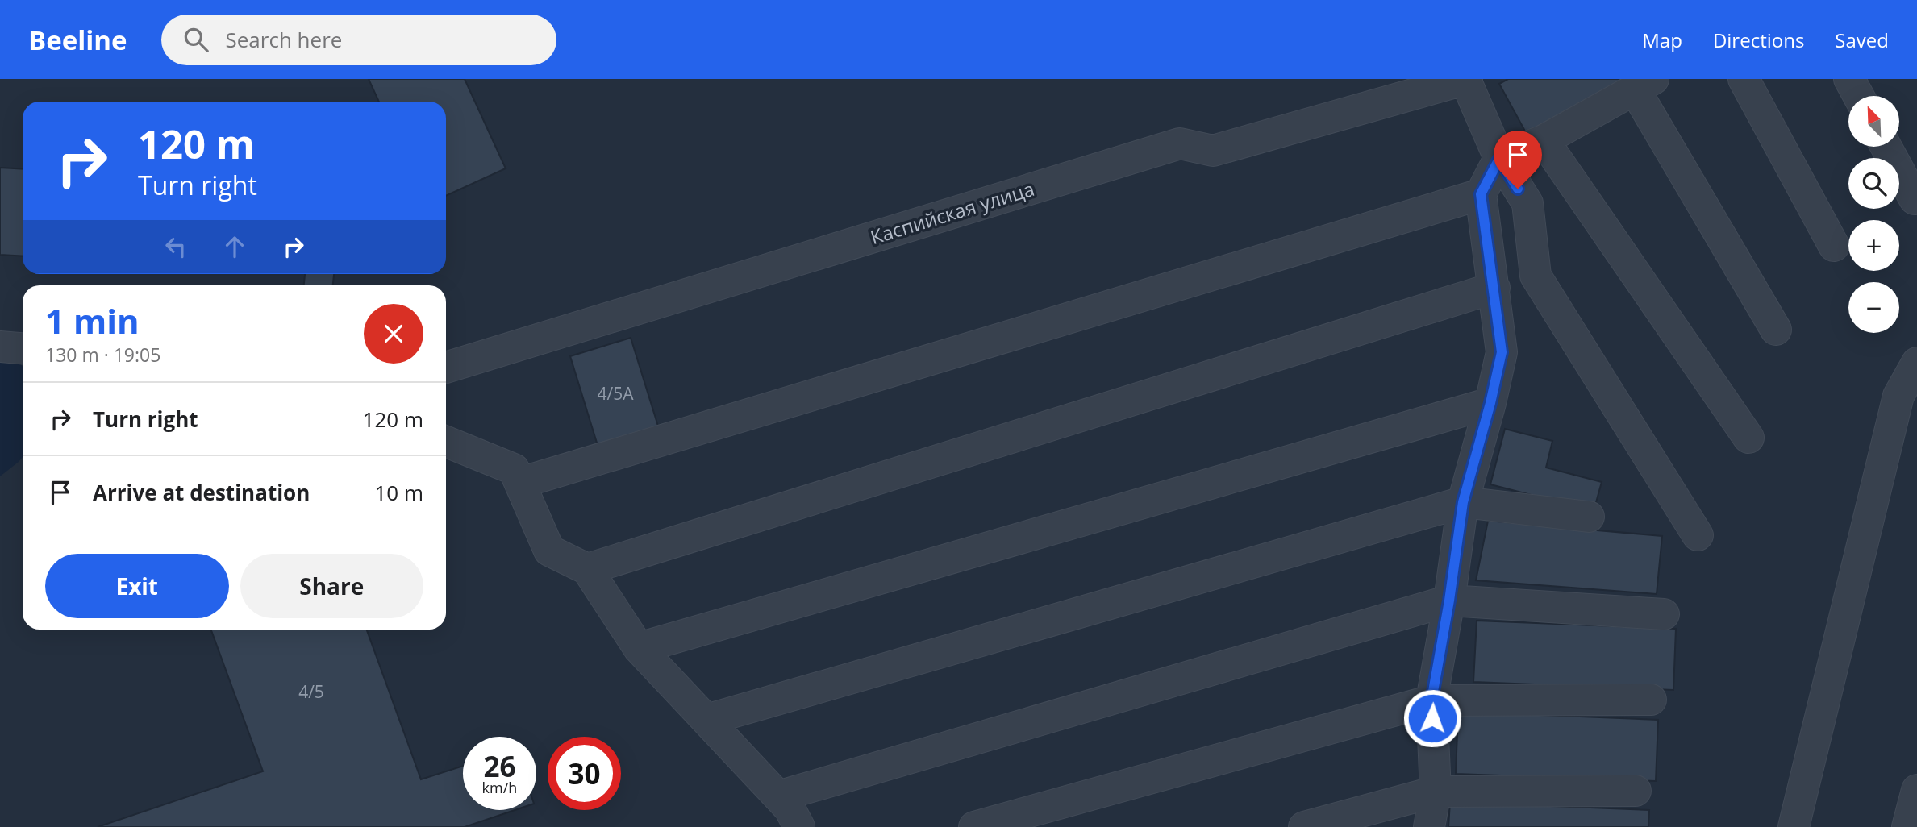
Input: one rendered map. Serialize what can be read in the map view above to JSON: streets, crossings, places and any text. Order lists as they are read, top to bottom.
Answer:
{
  "streets": {
    "street": ["Каспийская улица"]
  },
  "house_numbers": ["4/5А", "4/5"],
  "north": "top left",
  "page": {
    "header": "Beeline",
    "search": "Search here",
    "nav": ["Map", "Directions", "Saved"],
    "map_buttons": ["+", "−"],
    "turn": ["120 m", "Turn right"],
    "heading": ["1 min", "130 m · 19:05"],
    "list": [
      {
        "name": "Turn right",
        "value": "120 m"
      },
      {
        "name": "Arrive at destination",
        "value": "10 m"
      }
    ],
    "buttons": ["Exit", "Share"],
    "speed": "26 km/h",
    "limit": "30"
  }
}
